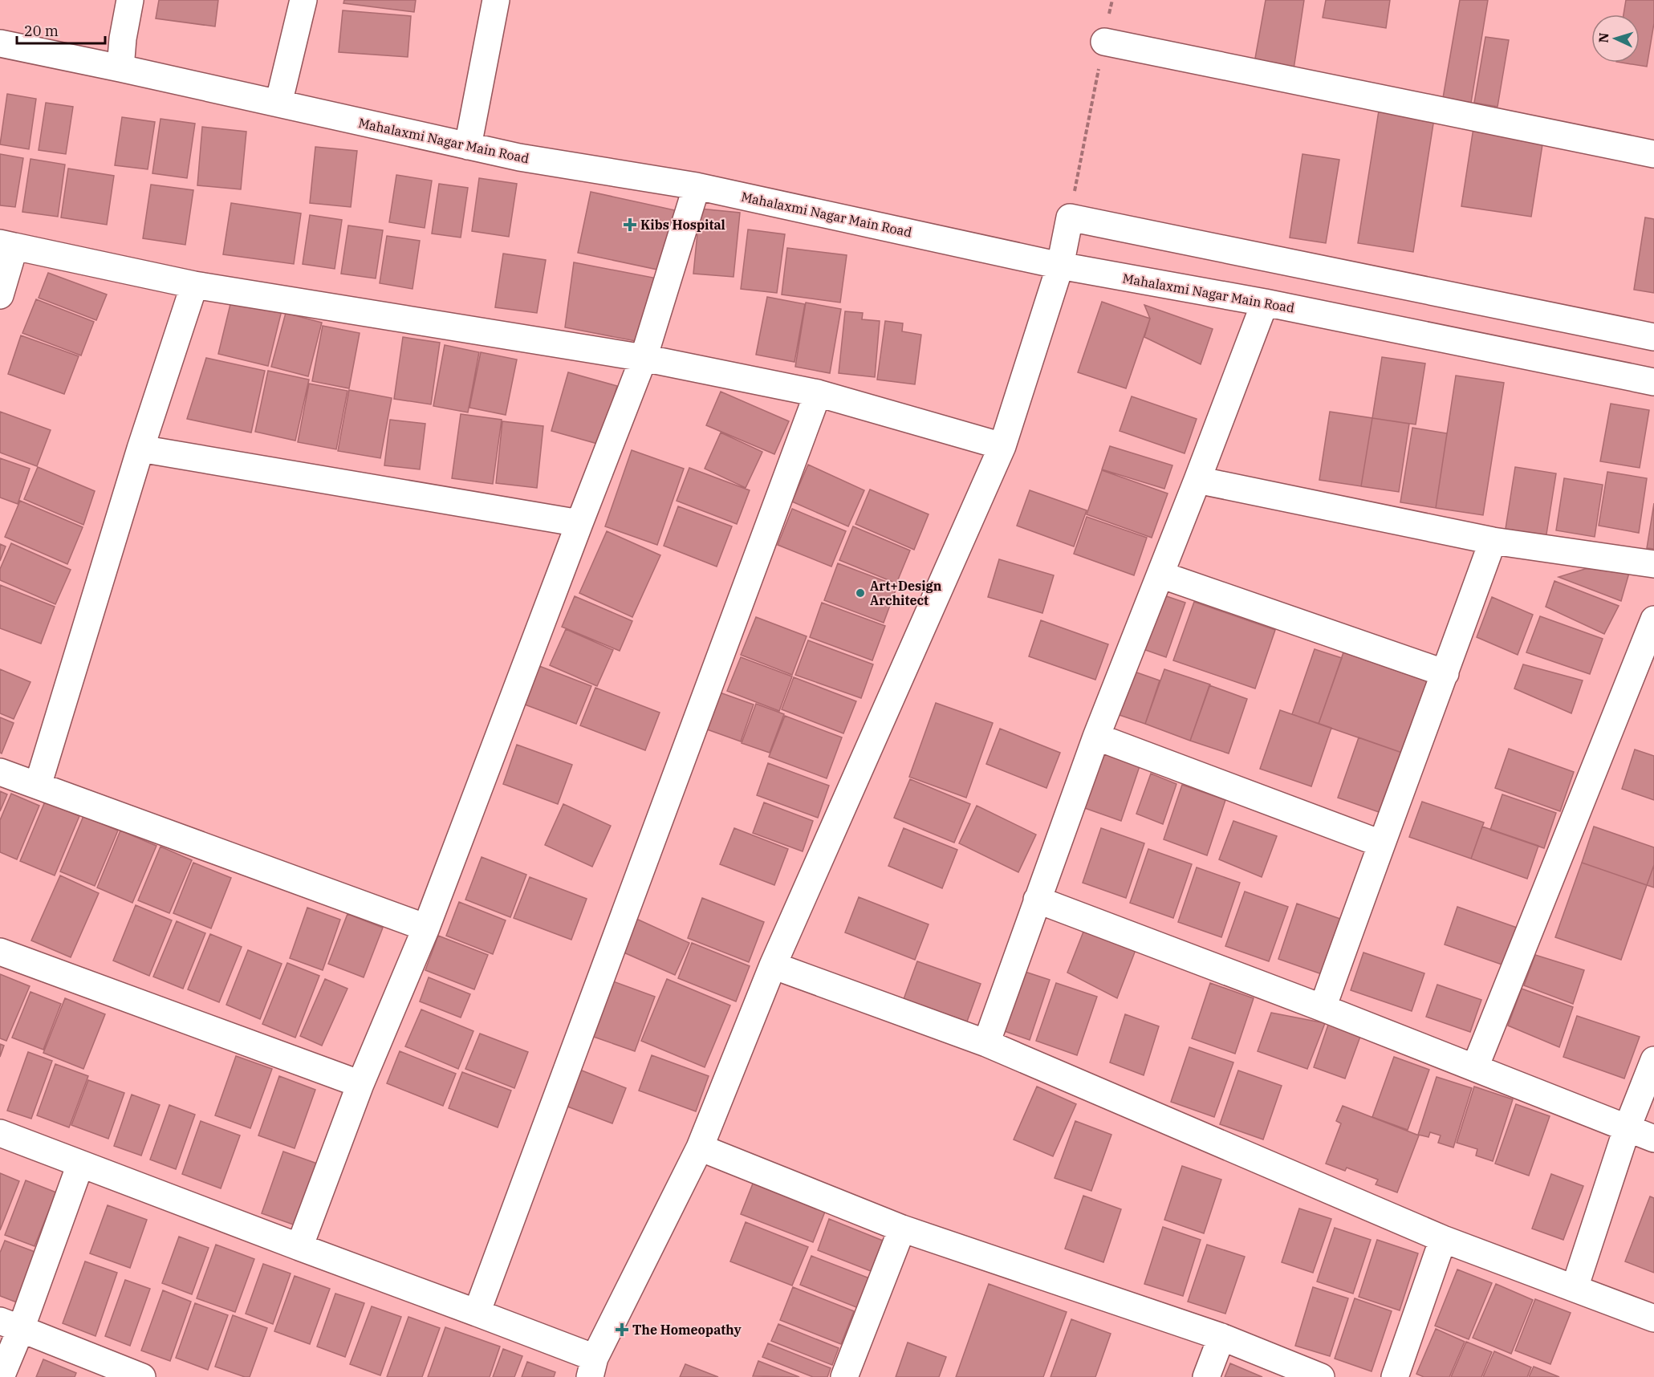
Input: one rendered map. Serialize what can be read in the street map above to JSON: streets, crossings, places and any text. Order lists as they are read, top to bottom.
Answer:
{
  "streets": {
    "street": ["Mahalaxmi Nagar Main Road"]
  },
  "places": {
    "health": ["Kibs Hospital", "The Homeopathy"],
    "other": ["Art+Design Architect"]
  },
  "scale_bar": "20 m",
  "north": "left"
}
